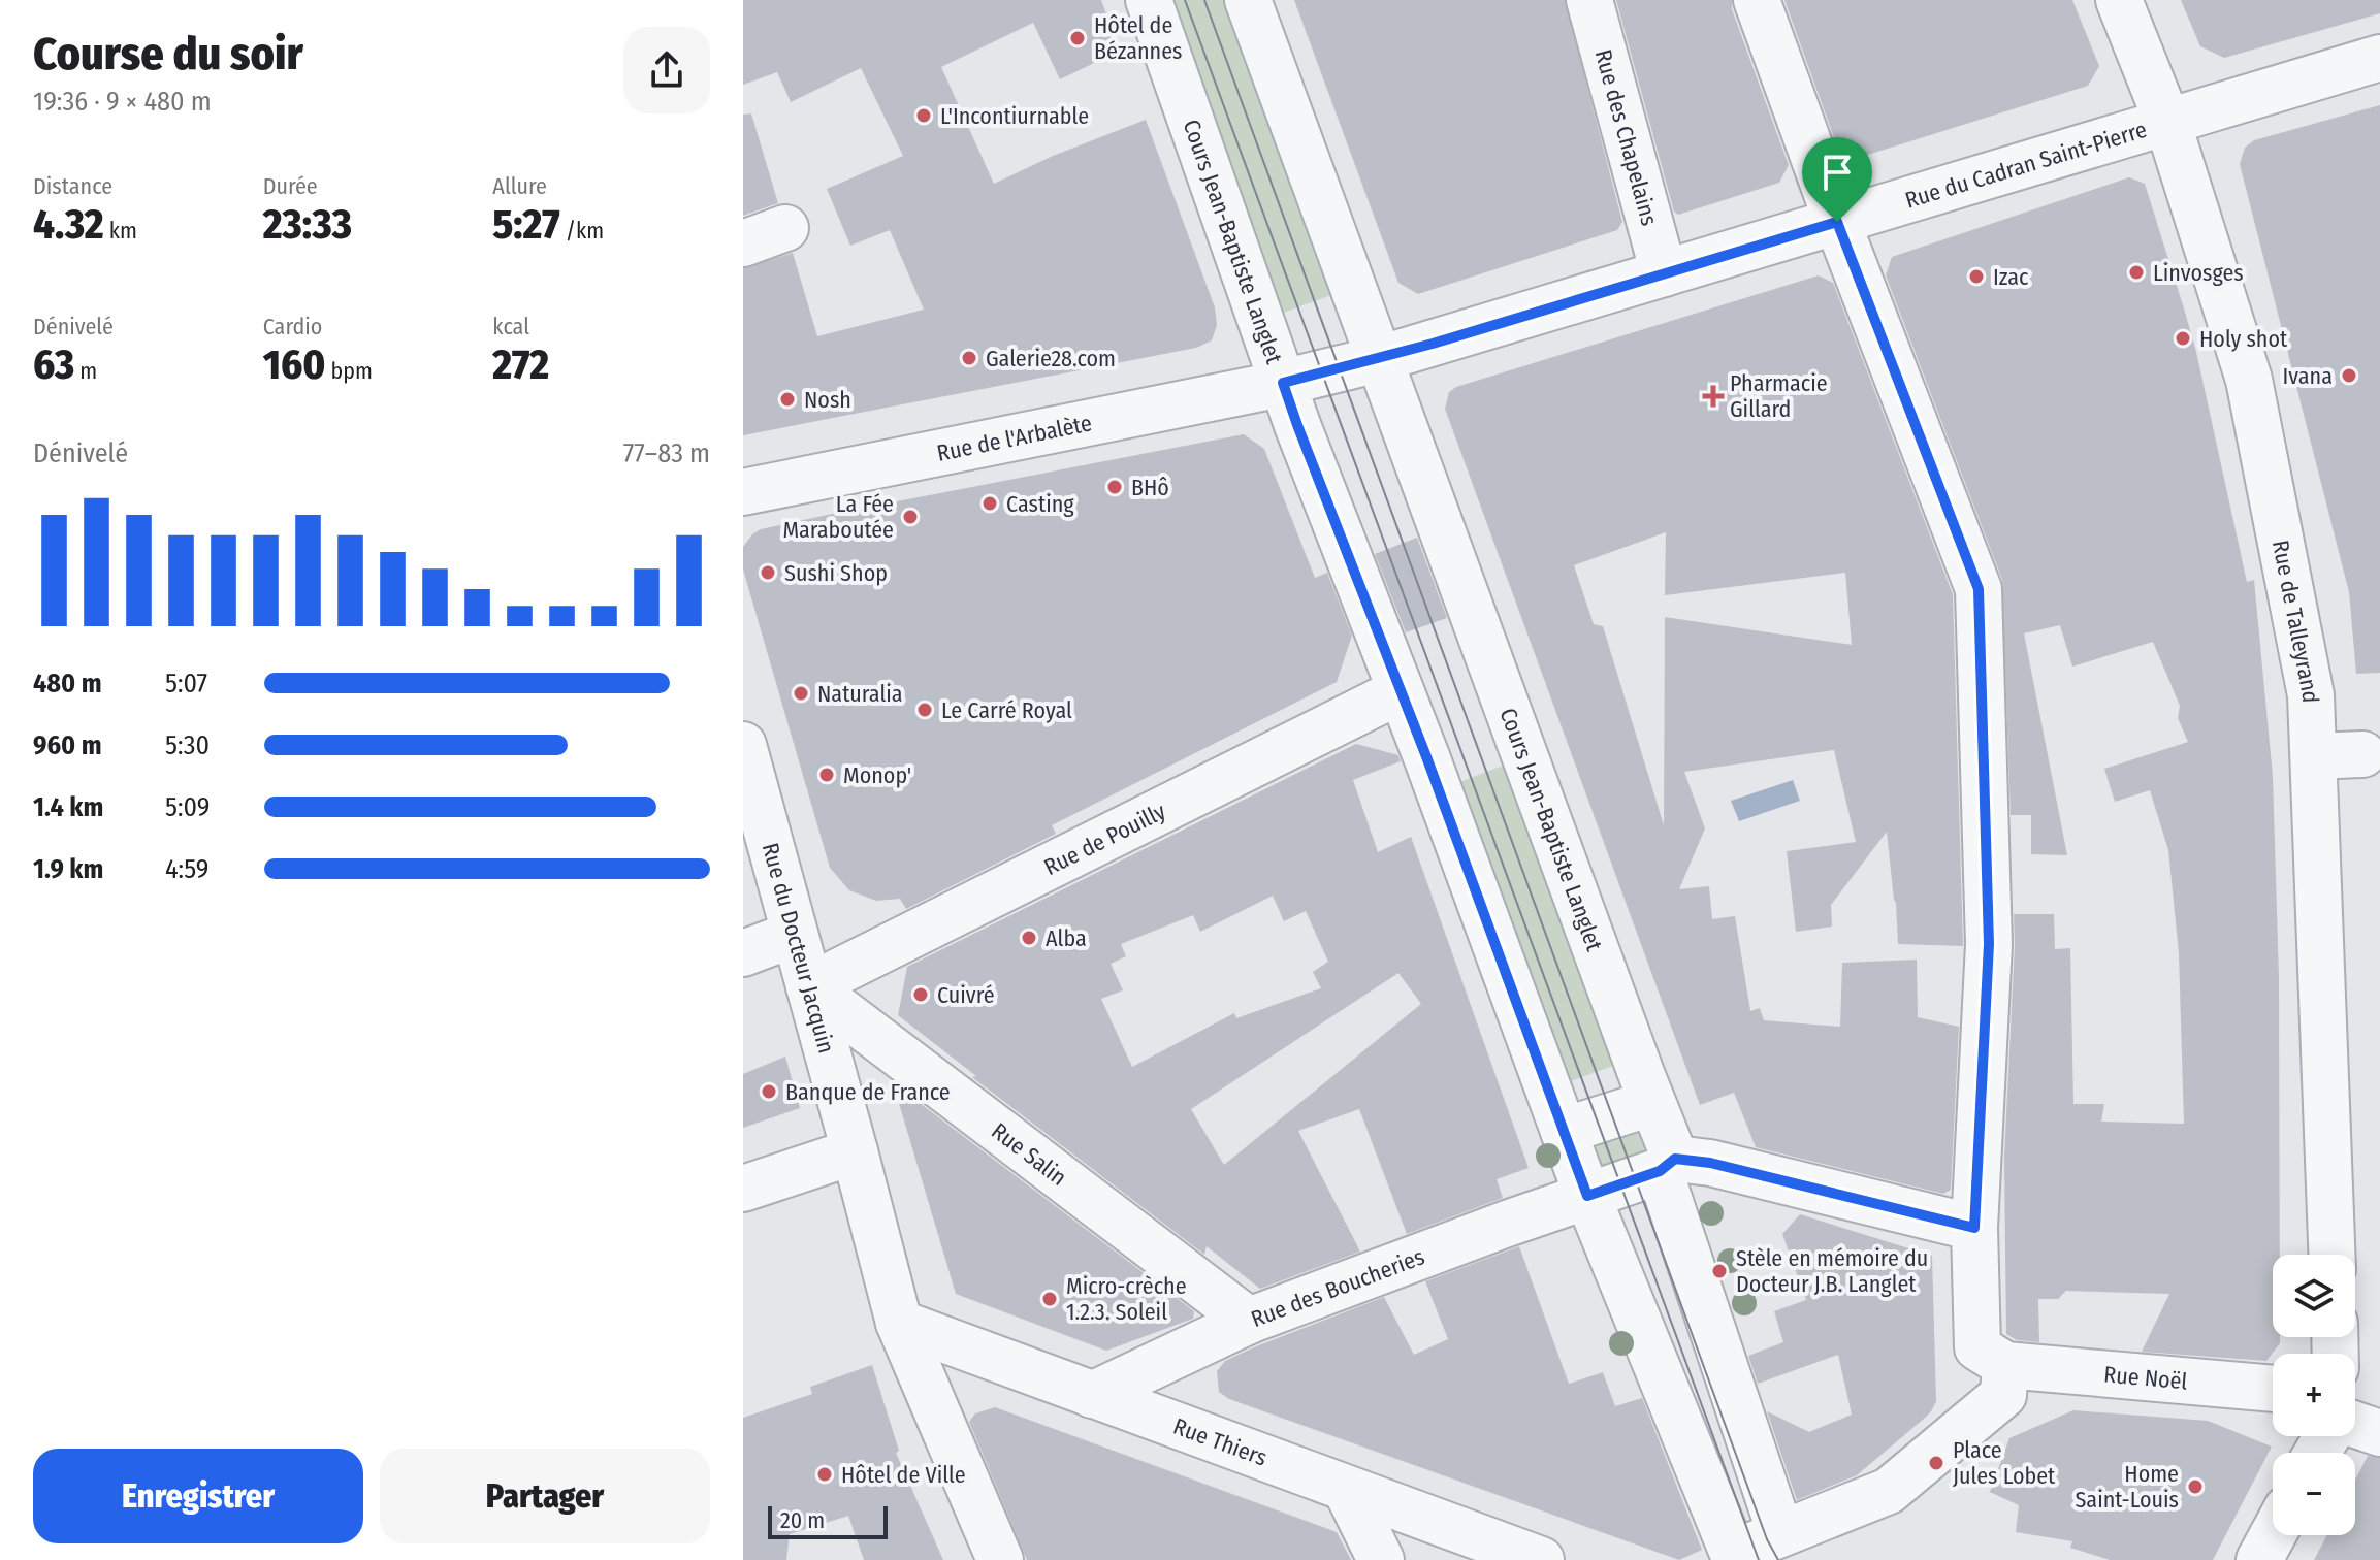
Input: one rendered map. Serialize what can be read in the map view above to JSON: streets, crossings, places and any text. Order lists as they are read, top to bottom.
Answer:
{
  "streets": {
    "street": [
      "Rue des Chapelains",
      "Rue du Cadran Saint-Pierre",
      "Cours Jean-Baptiste Langlet",
      "Rue de l'Arbalète",
      "Rue de Talleyrand",
      "Rue de Pouilly",
      "Rue du Docteur Jacquin",
      "Rue Salin",
      "Rue des Boucheries",
      "Rue Noël",
      "Rue Thiers"
    ]
  },
  "crossings": [
    ["Rue des Chapelains", "Rue du Cadran Saint-Pierre"],
    ["Rue du Cadran Saint-Pierre", "Cours Jean-Baptiste Langlet"],
    ["Rue du Cadran Saint-Pierre", "Rue de l'Arbalète"],
    ["Rue du Cadran Saint-Pierre", "Rue de Talleyrand"],
    ["Cours Jean-Baptiste Langlet", "Rue de l'Arbalète"],
    ["Cours Jean-Baptiste Langlet", "Rue de Pouilly"],
    ["Cours Jean-Baptiste Langlet", "Rue des Boucheries"],
    ["Rue de Pouilly", "Rue du Docteur Jacquin"],
    ["Rue de Pouilly", "Rue Salin"],
    ["Rue du Docteur Jacquin", "Rue Salin"],
    ["Rue du Docteur Jacquin", "Rue Thiers"],
    ["Rue Salin", "Rue des Boucheries"],
    ["Rue des Boucheries", "Rue Thiers"]
  ],
  "places": {
    "other": [
      "Hôtel de Bézannes",
      "L'Incontiurnable",
      "Linvosges",
      "Izac",
      "Holy shot",
      "Galerie28.com",
      "Ivana",
      "Nosh",
      "BHô",
      "Casting",
      "La Fée Maraboutée",
      "Sushi Shop",
      "Naturalia",
      "Le Carré Royal",
      "Monop'",
      "Alba",
      "Cuivré",
      "Banque de France",
      "Stèle en mémoire du Docteur J.B. Langlet",
      "Micro-crèche 1.2.3. Soleil",
      "Place Jules Lobet",
      "Hôtel de Ville",
      "Home Saint-Louis"
    ],
    "health": ["Pharmacie Gillard"]
  },
  "scale_bar": "20 m",
  "page": {
    "heading": ["Course du soir", "19:36 · 9 × 480 m"],
    "stats": [
      ["Distance", "4.32 km"],
      ["Durée", "23:33"],
      ["Allure", "5:27 /km"],
      ["Dénivelé", "63 m"],
      ["Cardio", "160 bpm"],
      ["kcal", "272"]
    ],
    "chart": ["Dénivelé", "77–83 m"],
    "list": [
      {
        "name": "480 m",
        "note": "5:07"
      },
      {
        "name": "960 m",
        "note": "5:30"
      },
      {
        "name": "1.4 km",
        "note": "5:09"
      },
      {
        "name": "1.9 km",
        "note": "4:59"
      }
    ],
    "map_buttons": ["+", "−"],
    "buttons": ["Enregistrer", "Partager"],
    "scale": "20 m"
  }
}
